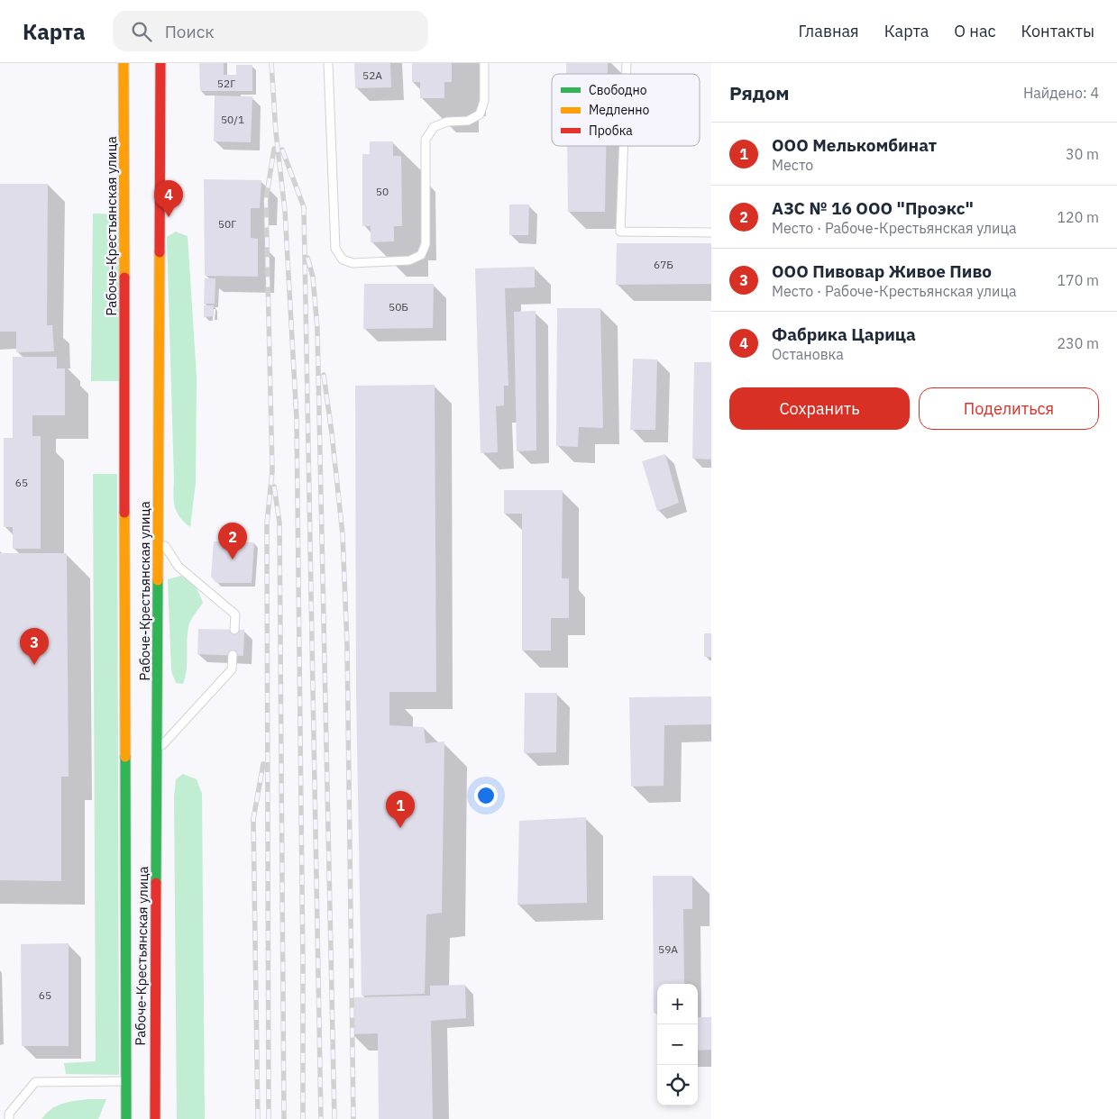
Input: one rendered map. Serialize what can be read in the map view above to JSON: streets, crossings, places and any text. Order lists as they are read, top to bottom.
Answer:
{
  "streets": {
    "main road": ["Рабоче-Крестьянская улица"]
  },
  "house_numbers": [
    "52А",
    "52Г",
    "50/1",
    "50",
    "50Г",
    "67Б",
    "50Б",
    "65",
    "59А",
    "65"
  ],
  "legend": ["Свободно", "Медленно", "Пробка"],
  "page": {
    "header": "Карта",
    "search": "Поиск",
    "nav": [
      "Главная",
      "Карта",
      "О нас",
      "Контакты"
    ],
    "heading": ["Рядом", "Найдено: 4"],
    "list": [
      {
        "mark": "1",
        "name": "ООО Мелькомбинат",
        "note": "Место",
        "value": "30 m"
      },
      {
        "mark": "2",
        "name": "АЗС № 16 ООО \"Проэкс\"",
        "note": "Место · Рабоче-Крестьянская улица",
        "value": "120 m"
      },
      {
        "mark": "3",
        "name": "ООО Пивовар Живое Пиво",
        "note": "Место · Рабоче-Крестьянская улица",
        "value": "170 m"
      },
      {
        "mark": "4",
        "name": "Фабрика Царица",
        "note": "Остановка",
        "value": "230 m"
      }
    ],
    "pins": [
      "4",
      "2",
      "3",
      "1"
    ],
    "buttons": ["Сохранить", "Поделиться"],
    "map_buttons": ["+", "−"]
  }
}
